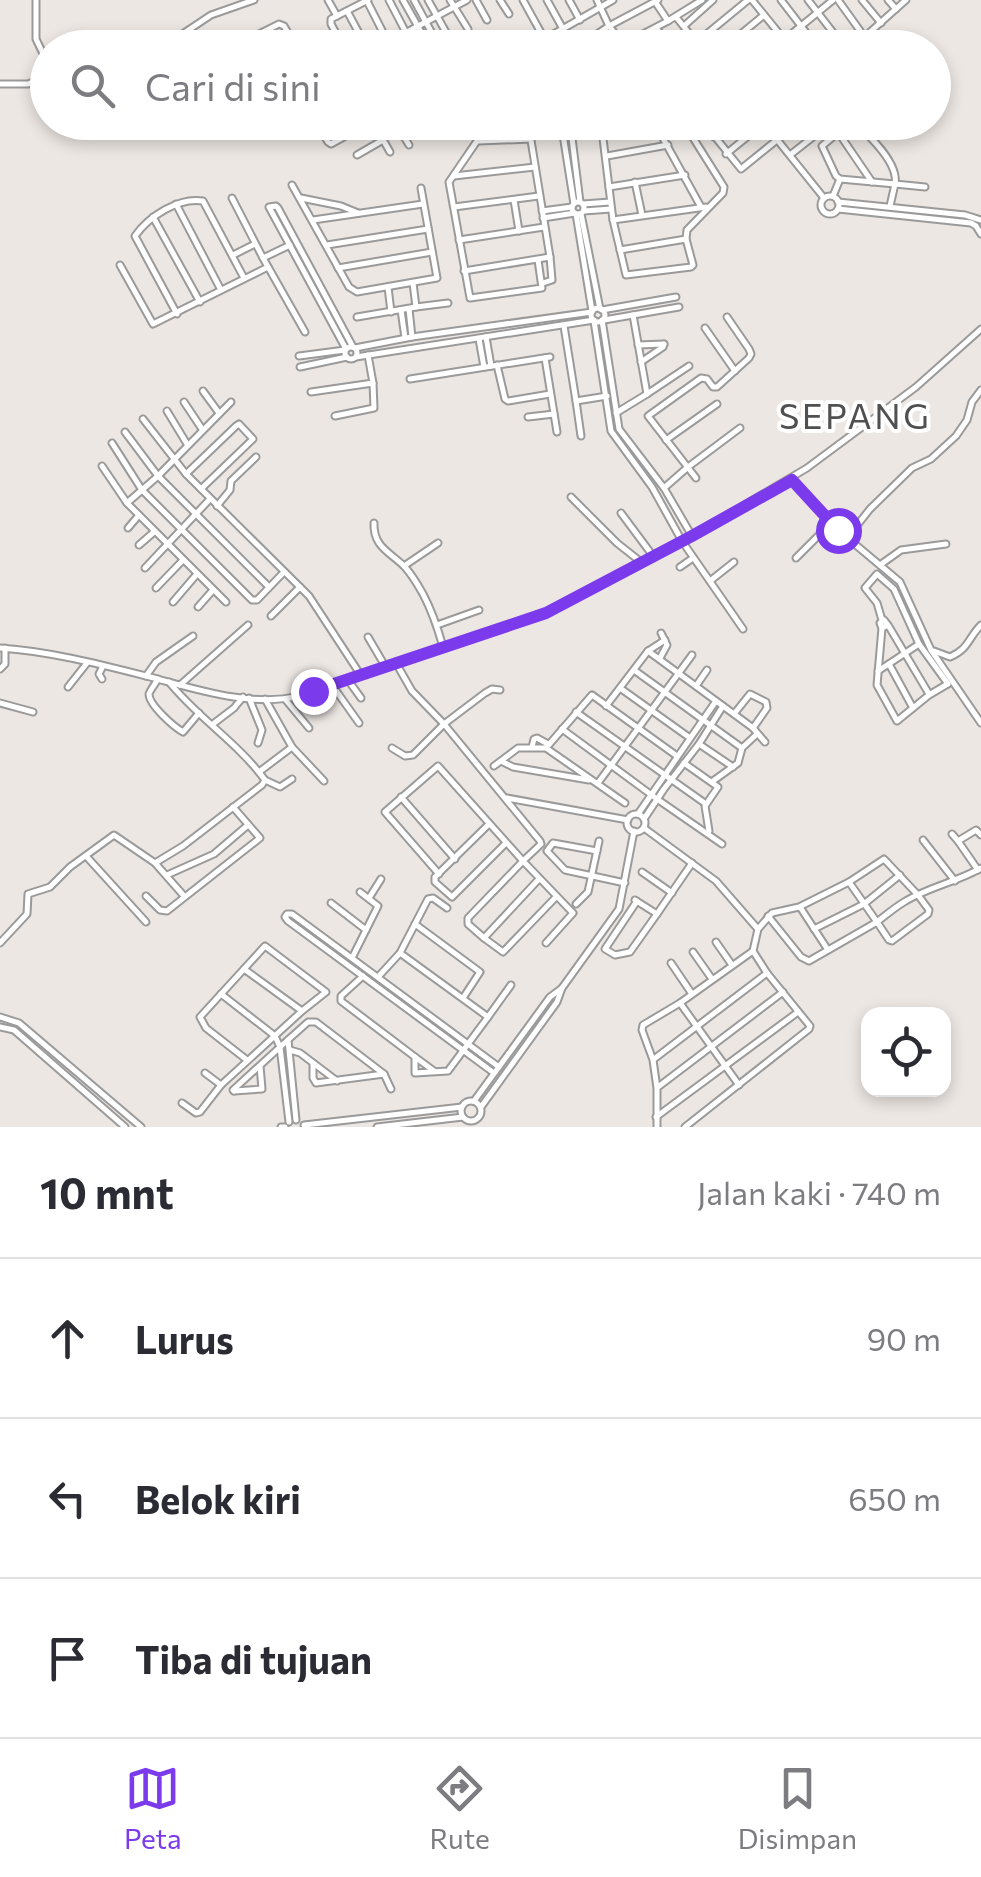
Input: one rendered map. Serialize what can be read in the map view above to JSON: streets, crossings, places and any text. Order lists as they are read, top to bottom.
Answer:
{
  "districts": ["SEPANG"],
  "page": {
    "search": "Cari di sini",
    "heading": ["10 mnt", "Jalan kaki · 740 m"],
    "list": [
      ["Lurus", "90 m"],
      ["Belok kiri", "650 m"],
      "Tiba di tujuan"
    ],
    "nav": ["Peta", "Rute", "Disimpan"]
  }
}
